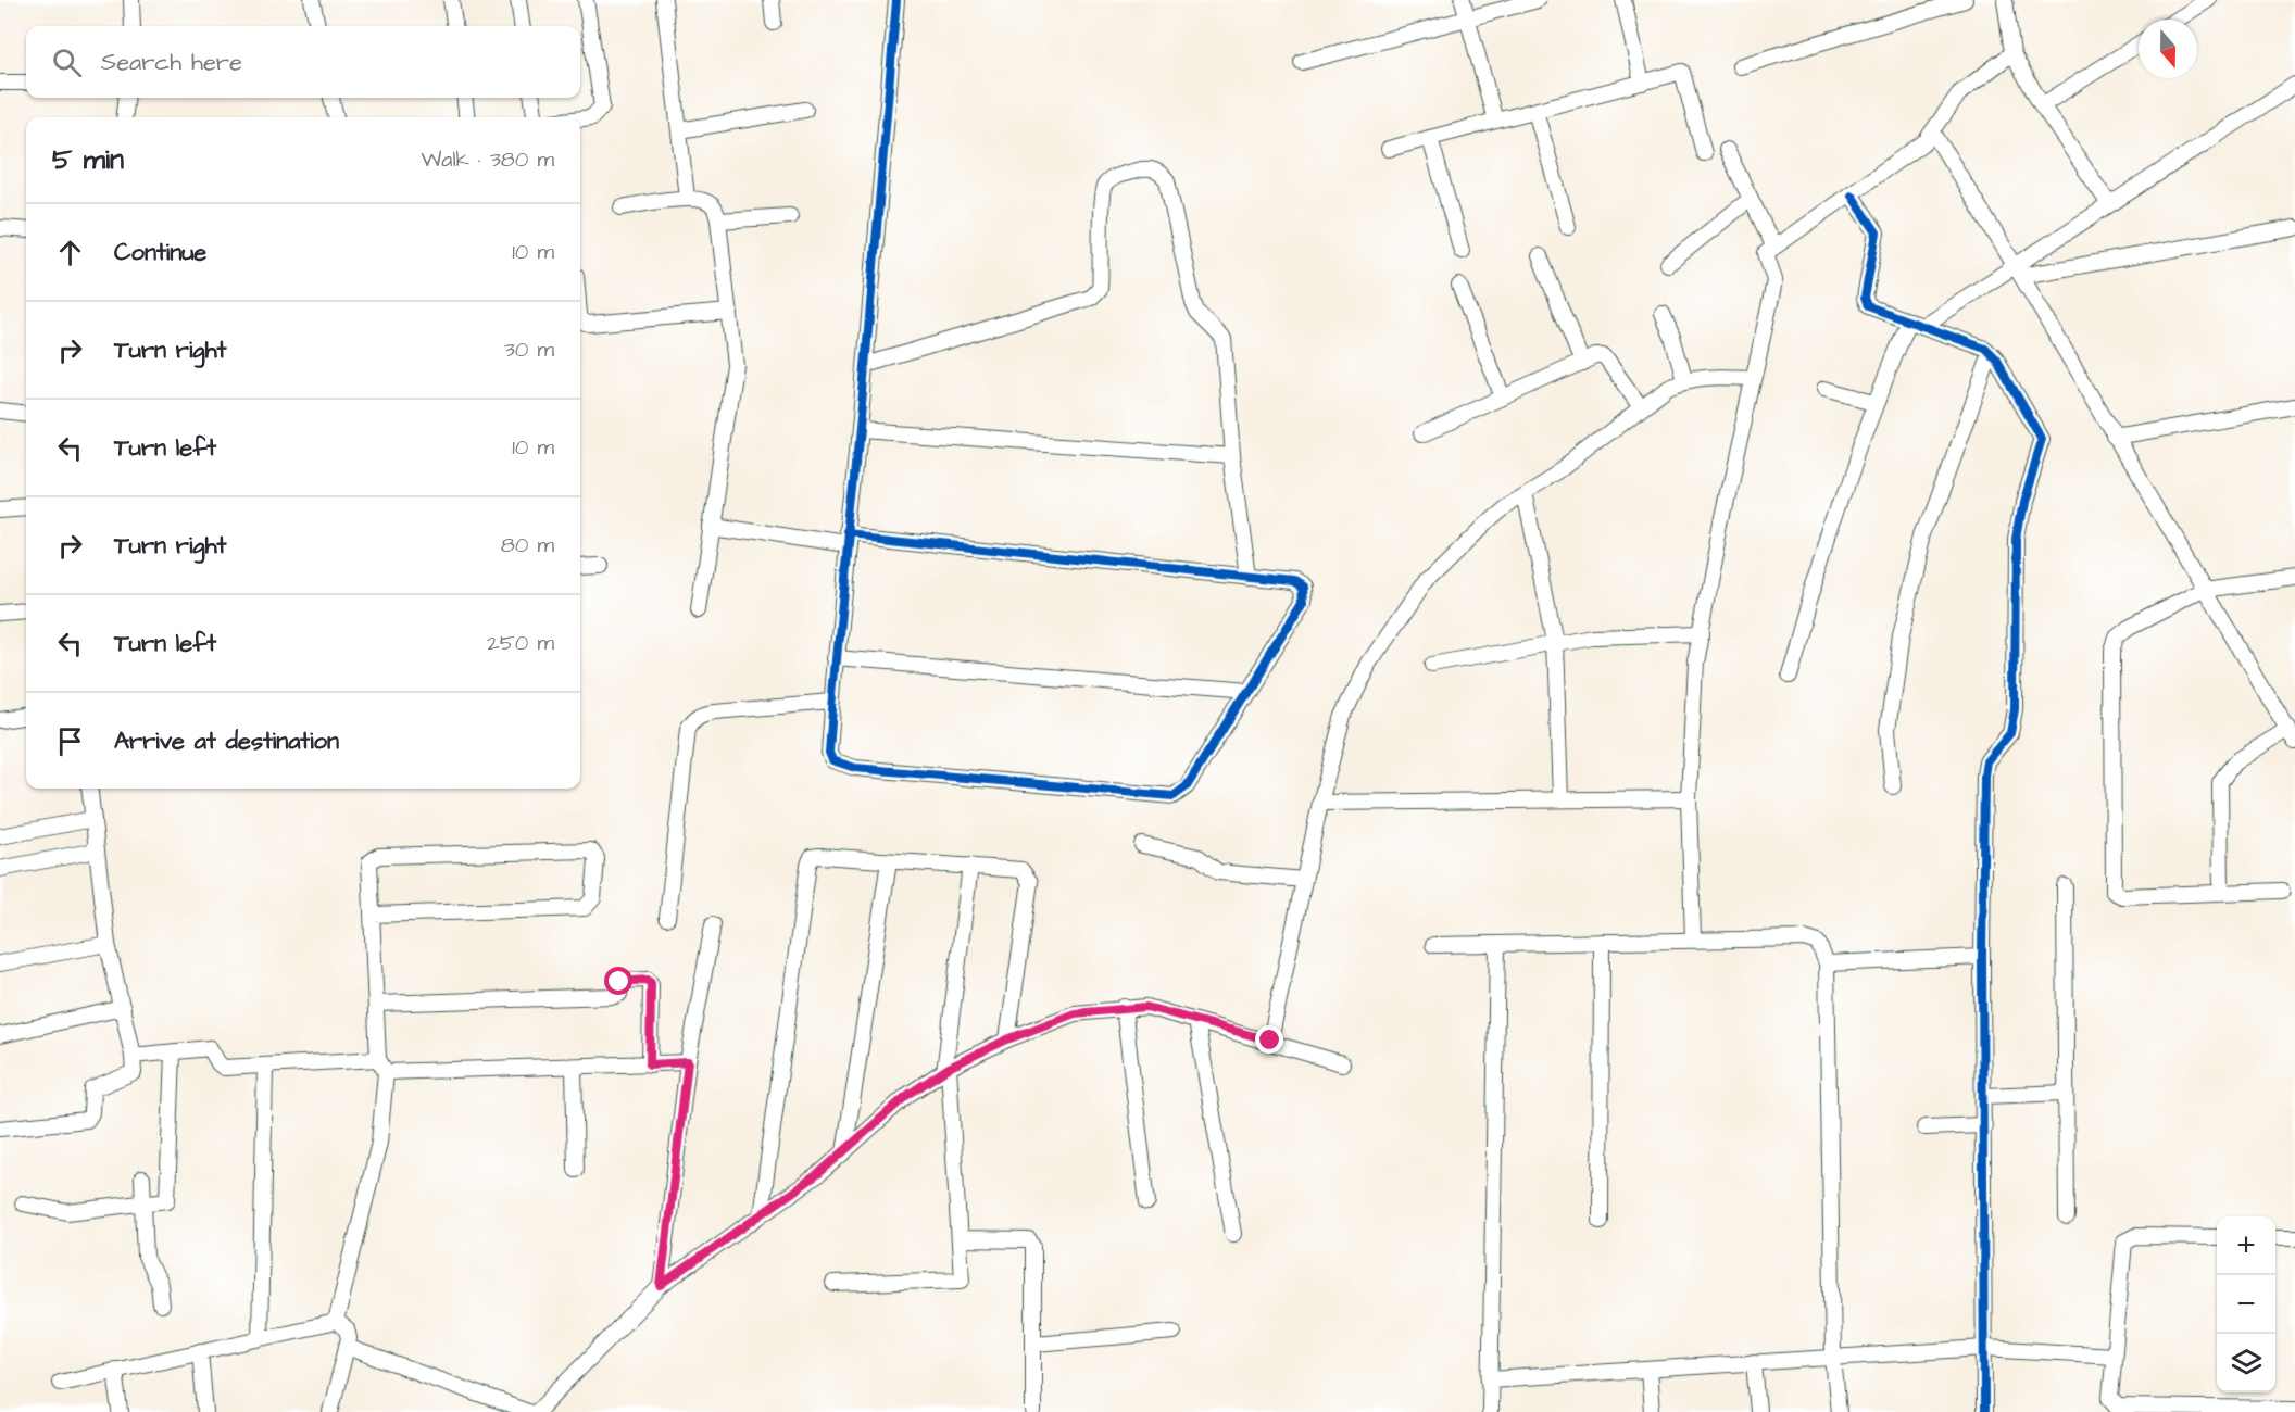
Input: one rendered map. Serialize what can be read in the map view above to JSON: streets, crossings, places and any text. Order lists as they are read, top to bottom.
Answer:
{
  "north": "bottom",
  "page": {
    "search": "Search here",
    "heading": ["5 min", "Walk · 380 m"],
    "list": [
      ["Continue", "10 m"],
      ["Turn right", "30 m"],
      ["Turn left", "10 m"],
      ["Turn right", "80 m"],
      ["Turn left", "250 m"],
      "Arrive at destination"
    ],
    "map_buttons": ["+", "−"]
  }
}
